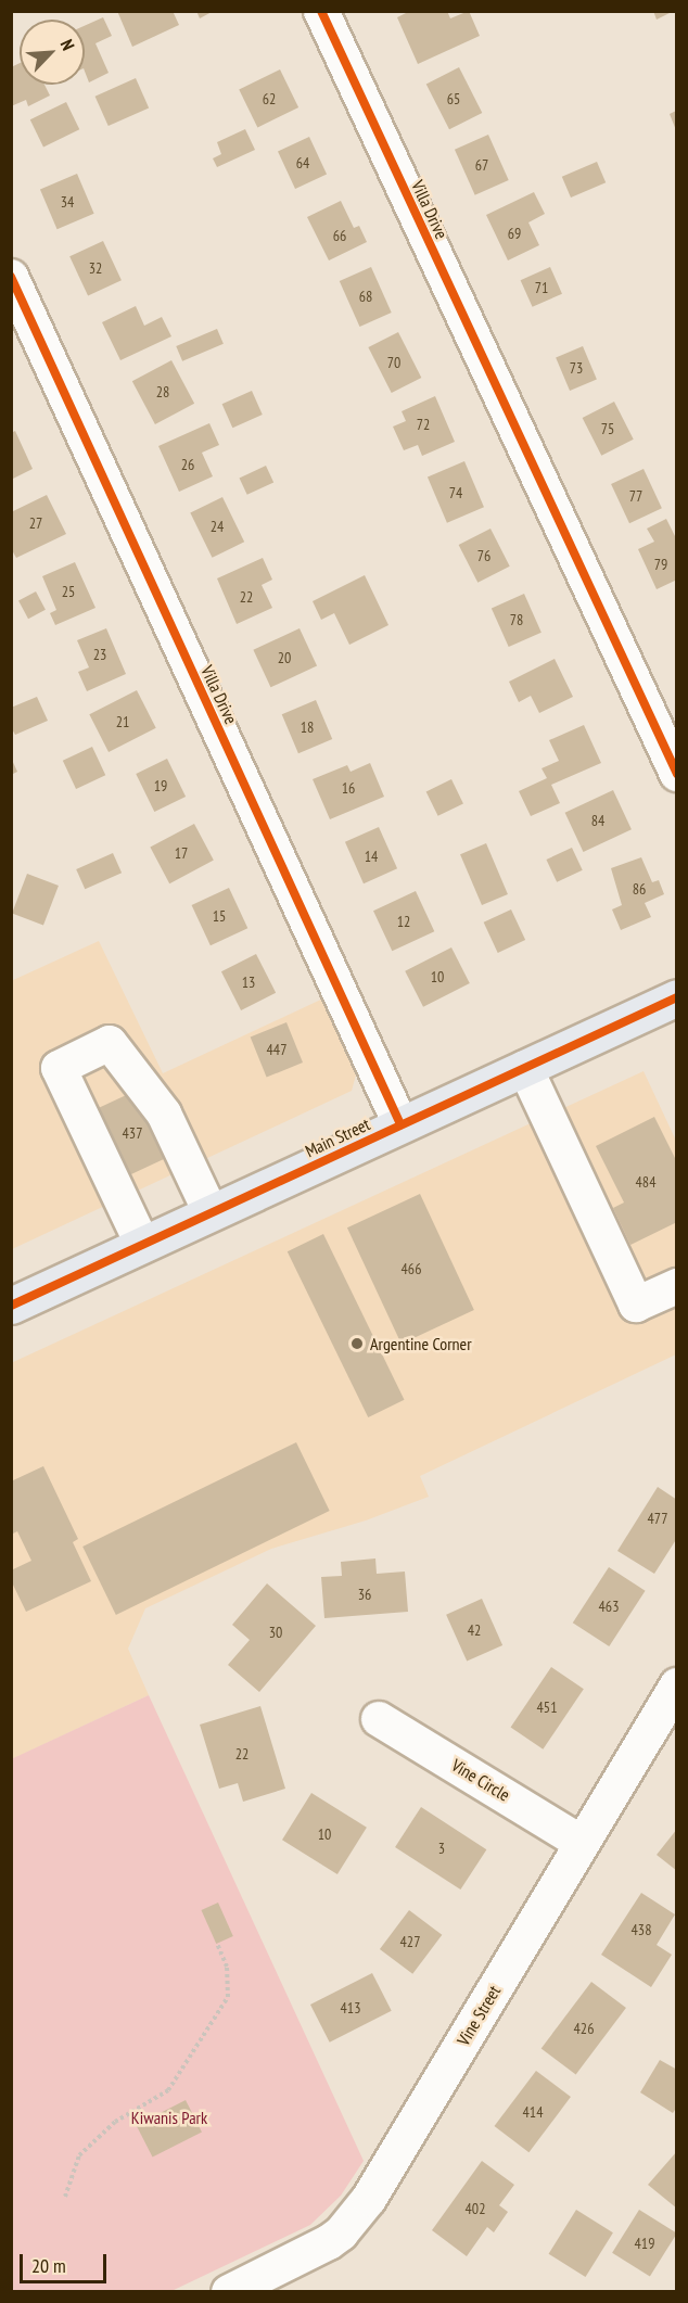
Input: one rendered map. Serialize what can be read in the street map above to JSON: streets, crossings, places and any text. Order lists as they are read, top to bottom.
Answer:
{
  "streets": {
    "main road": ["Main Street"],
    "street": ["Villa Drive", "Vine Circle", "Vine Street"]
  },
  "crossings": [
    ["Villa Drive", "Main Street"],
    ["Vine Circle", "Vine Street"]
  ],
  "parks": ["Kiwanis Park"],
  "places": ["Argentine Corner"],
  "house_numbers": [
    "62",
    "65",
    "64",
    "67",
    "34",
    "69",
    "66",
    "32",
    "71",
    "68",
    "70",
    "73",
    "28",
    "72",
    "75",
    "26",
    "74",
    "77",
    "27",
    "24",
    "76",
    "79",
    "25",
    "22",
    "78",
    "23",
    "20",
    "21",
    "18",
    "19",
    "16",
    "84",
    "17",
    "14",
    "86",
    "15",
    "12",
    "10",
    "13",
    "447",
    "437",
    "484",
    "466",
    "477",
    "36",
    "463",
    "42",
    "30",
    "451",
    "22",
    "10",
    "3",
    "438",
    "427",
    "413",
    "426",
    "414",
    "402",
    "419"
  ],
  "scale_bar": "20 m",
  "north": "top right"
}
